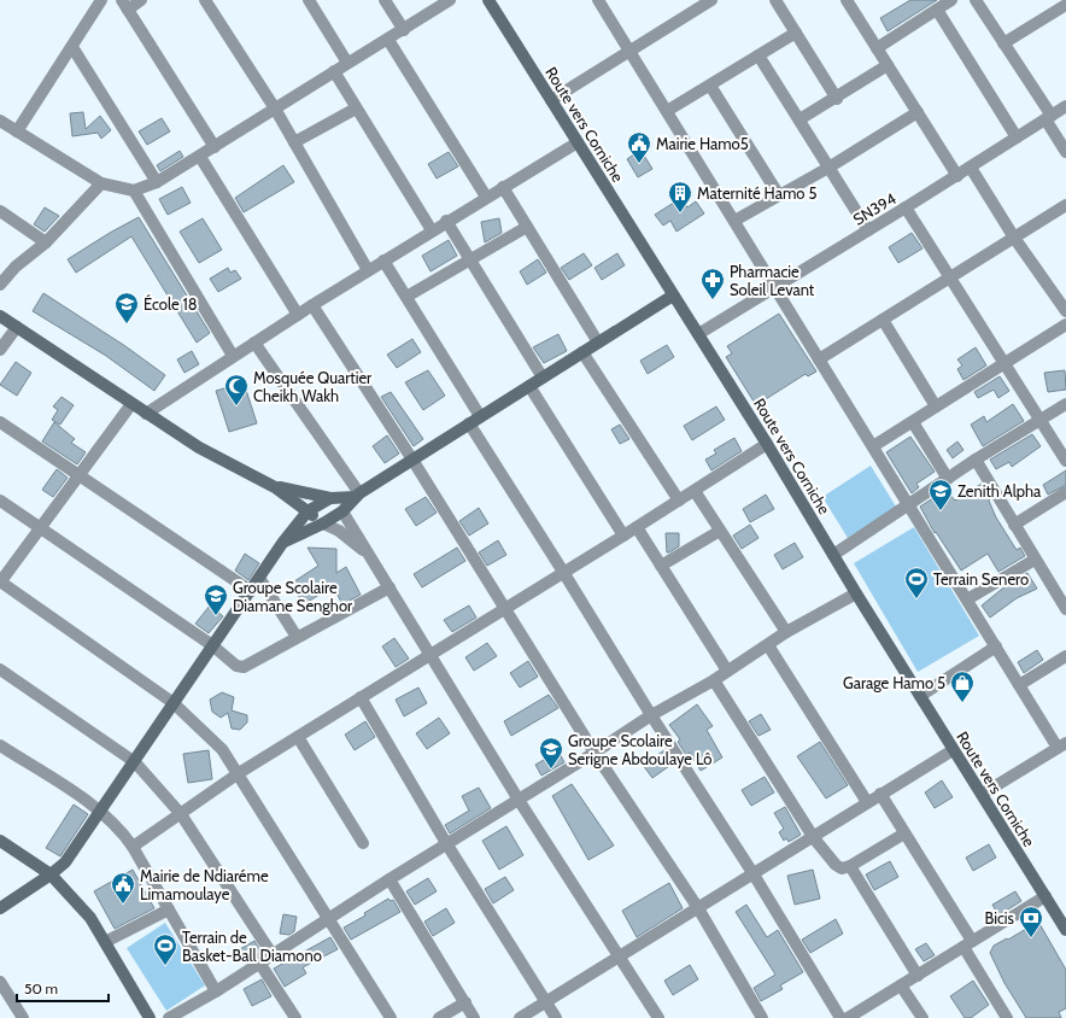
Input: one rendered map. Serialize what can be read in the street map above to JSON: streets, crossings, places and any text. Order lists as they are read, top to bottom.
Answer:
{
  "streets": {
    "street": ["Route vers Corniche", "SN394"]
  },
  "crossings": [
    ["Route vers Corniche", "SN394"]
  ],
  "places": {
    "public building": ["Mairie Hamo5", "Mairie de Ndiaréme Limamoulaye"],
    "building": ["Maternité Hamo 5"],
    "pharmacy": ["Pharmacie Soleil Levant"],
    "school or university": [
      "École 18",
      "Zenith Alpha",
      "Groupe Scolaire Diamane Senghor",
      "Groupe Scolaire Serigne Abdoulaye Lô"
    ],
    "mosque": ["Mosquée Quartier Cheikh Wakh"],
    "sports": ["Terrain Senero", "Terrain de Basket-Ball Diamono"],
    "shop": ["Garage Hamo 5"],
    "bank": ["Bicis"]
  },
  "scale_bar": "50 m"
}
